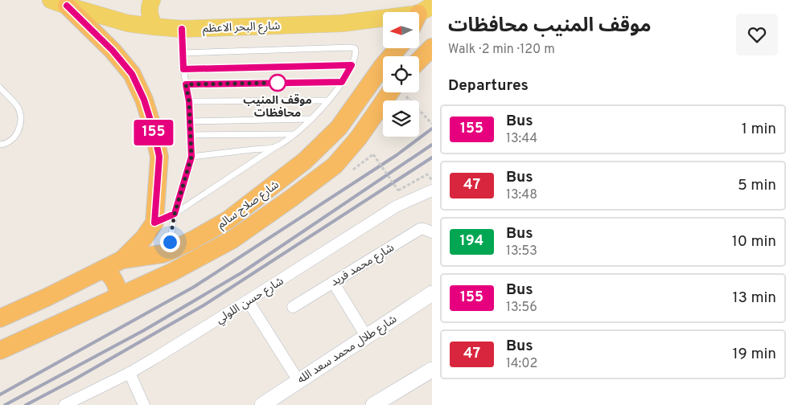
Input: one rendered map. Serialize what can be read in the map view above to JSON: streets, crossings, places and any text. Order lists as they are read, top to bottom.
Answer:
{
  "streets": {
    "highway": ["شارع صلاح سالم"],
    "main road": ["شارع البحر الاعظم", "شارع طلال محمد سعد الله"],
    "street": ["شارع محمد فريد", "شارع حسن اللولي"]
  },
  "places": ["موقف المنيب محافظات"],
  "lines": ["bus line 155"],
  "north": "left",
  "page": {
    "on_map": "155",
    "heading": [
      ["موقف المنيب محافظات", "Walk · 2 min · 120 m"],
      "Departures"
    ],
    "list": [
      {
        "mark": "155",
        "name": "Bus",
        "note": "13:44",
        "value": "1 min"
      },
      {
        "mark": "47",
        "name": "Bus",
        "note": "13:48",
        "value": "5 min"
      },
      {
        "mark": "194",
        "name": "Bus",
        "note": "13:53",
        "value": "10 min"
      },
      {
        "mark": "155",
        "name": "Bus",
        "note": "13:56",
        "value": "13 min"
      },
      {
        "mark": "47",
        "name": "Bus",
        "note": "14:02",
        "value": "19 min"
      }
    ]
  }
}
